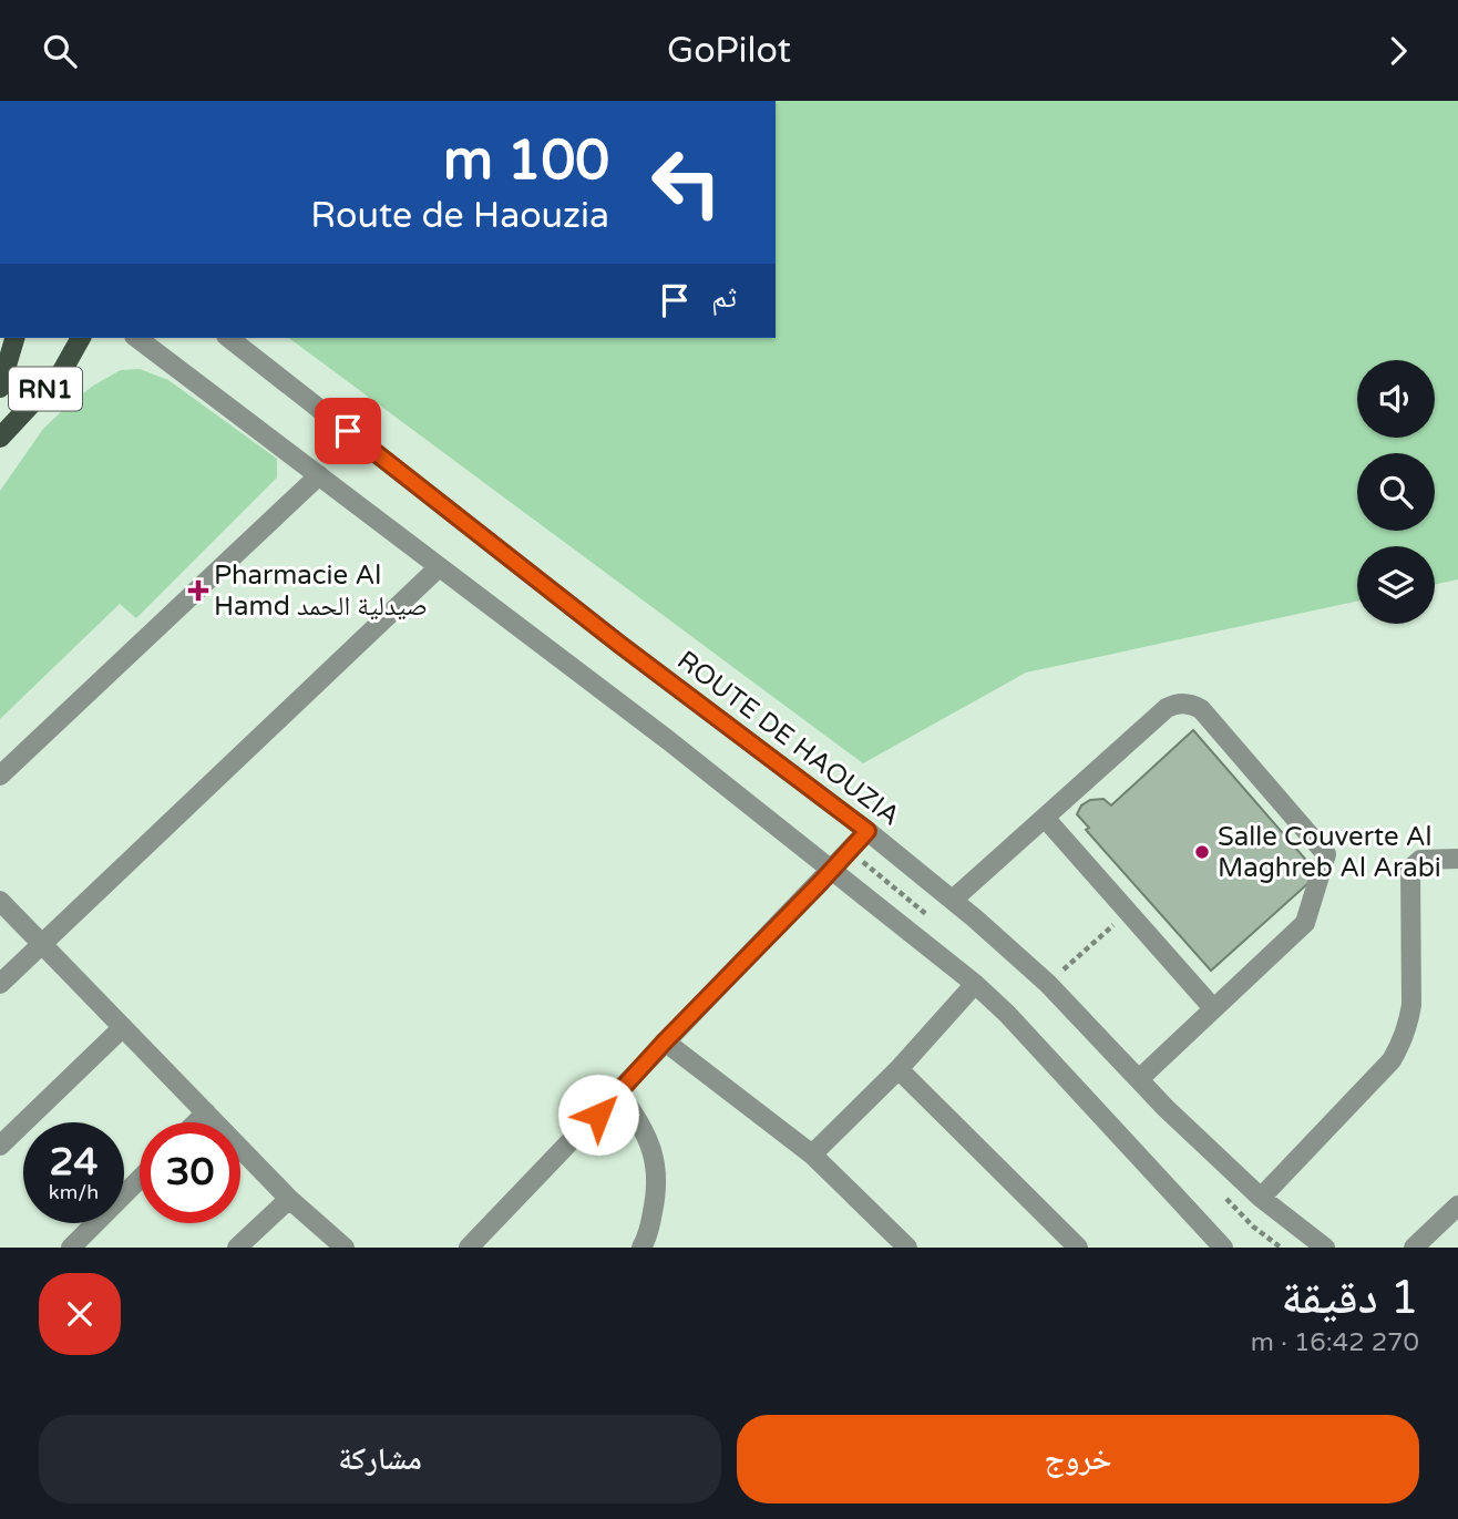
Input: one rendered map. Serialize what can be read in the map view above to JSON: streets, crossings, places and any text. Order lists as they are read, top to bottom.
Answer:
{
  "streets": {
    "main road": ["RN1"],
    "street": ["ROUTE DE HAOUZIA"]
  },
  "places": {
    "health": ["Pharmacie Al Hamd صيدلية الحمد"],
    "other": ["Salle Couverte Al Maghreb Al Arabi"]
  },
  "page": {
    "header": "GoPilot",
    "turn": ["100 m", "Route de Haouzia"],
    "then": "ثم",
    "speed": "24 km/h",
    "limit": "30",
    "heading": ["1 دقيقة", "270 m · 16:42"],
    "buttons": ["خروج", "مشاركة"]
  }
}
